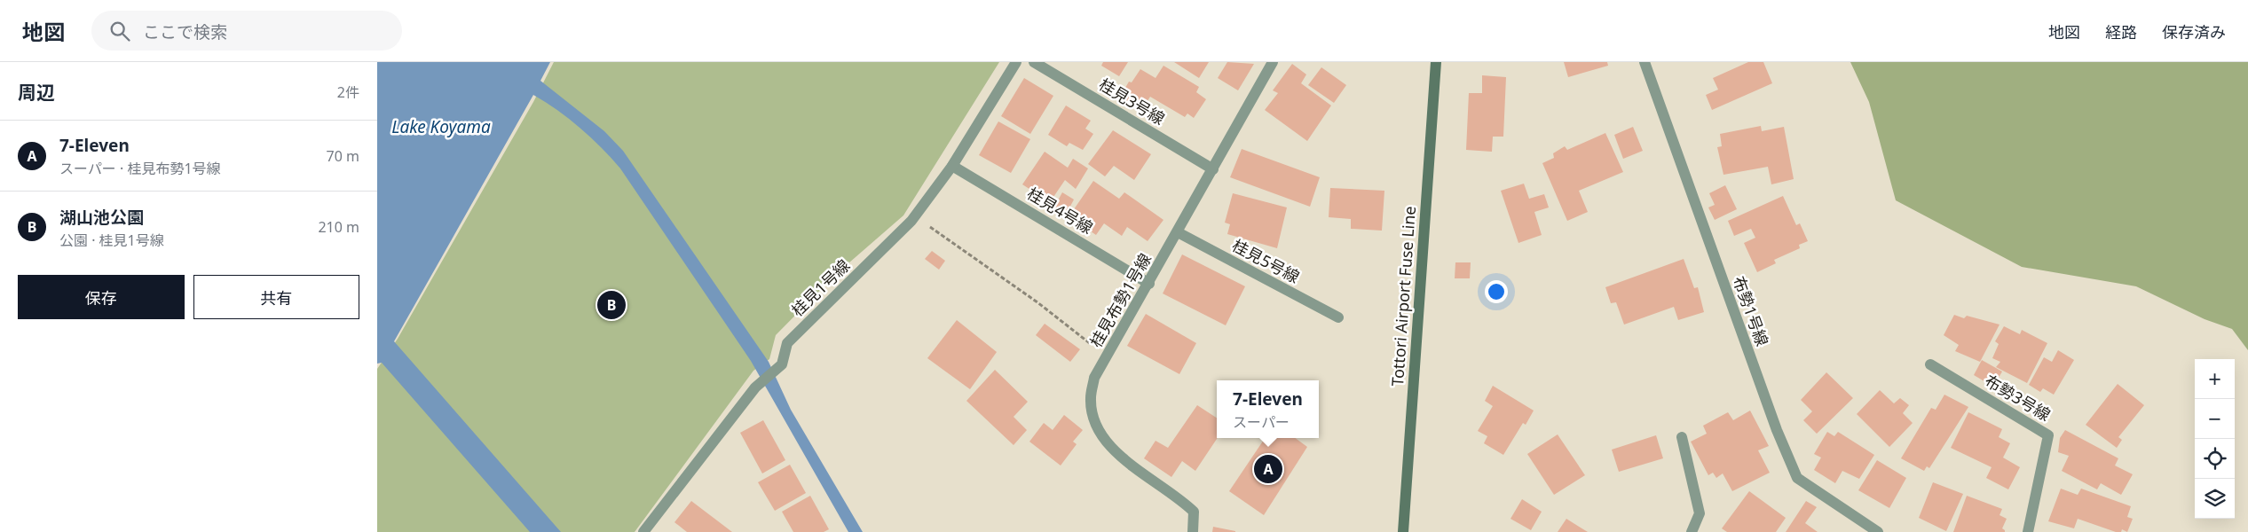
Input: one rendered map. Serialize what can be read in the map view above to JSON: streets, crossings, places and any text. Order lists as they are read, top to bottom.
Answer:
{
  "streets": {
    "main road": ["Tottori Airport Fuse Line"],
    "street": [
      "桂見3号線",
      "桂見4号線",
      "桂見5号線",
      "桂見1号線",
      "桂見布勢1号線",
      "布勢1号線",
      "布勢3号線"
    ]
  },
  "crossings": [
    ["桂見3号線", "桂見布勢1号線"],
    ["桂見4号線", "桂見1号線"],
    ["桂見4号線", "桂見布勢1号線"],
    ["桂見5号線", "桂見布勢1号線"]
  ],
  "water": ["Lake Koyama"],
  "page": {
    "header": "地図",
    "search": "ここで検索",
    "nav": ["地図", "経路", "保存済み"],
    "heading": ["周辺", "2件"],
    "list": [
      {
        "mark": "A",
        "name": "7-Eleven",
        "note": "スーパー · 桂見布勢1号線",
        "value": "70 m"
      },
      {
        "mark": "B",
        "name": "湖山池公園",
        "note": "公園 · 桂見1号線",
        "value": "210 m"
      }
    ],
    "buttons": ["保存", "共有"],
    "pins": ["B", "A"],
    "map_buttons": ["+", "−"],
    "popup": ["7-Eleven", "スーパー"]
  }
}
